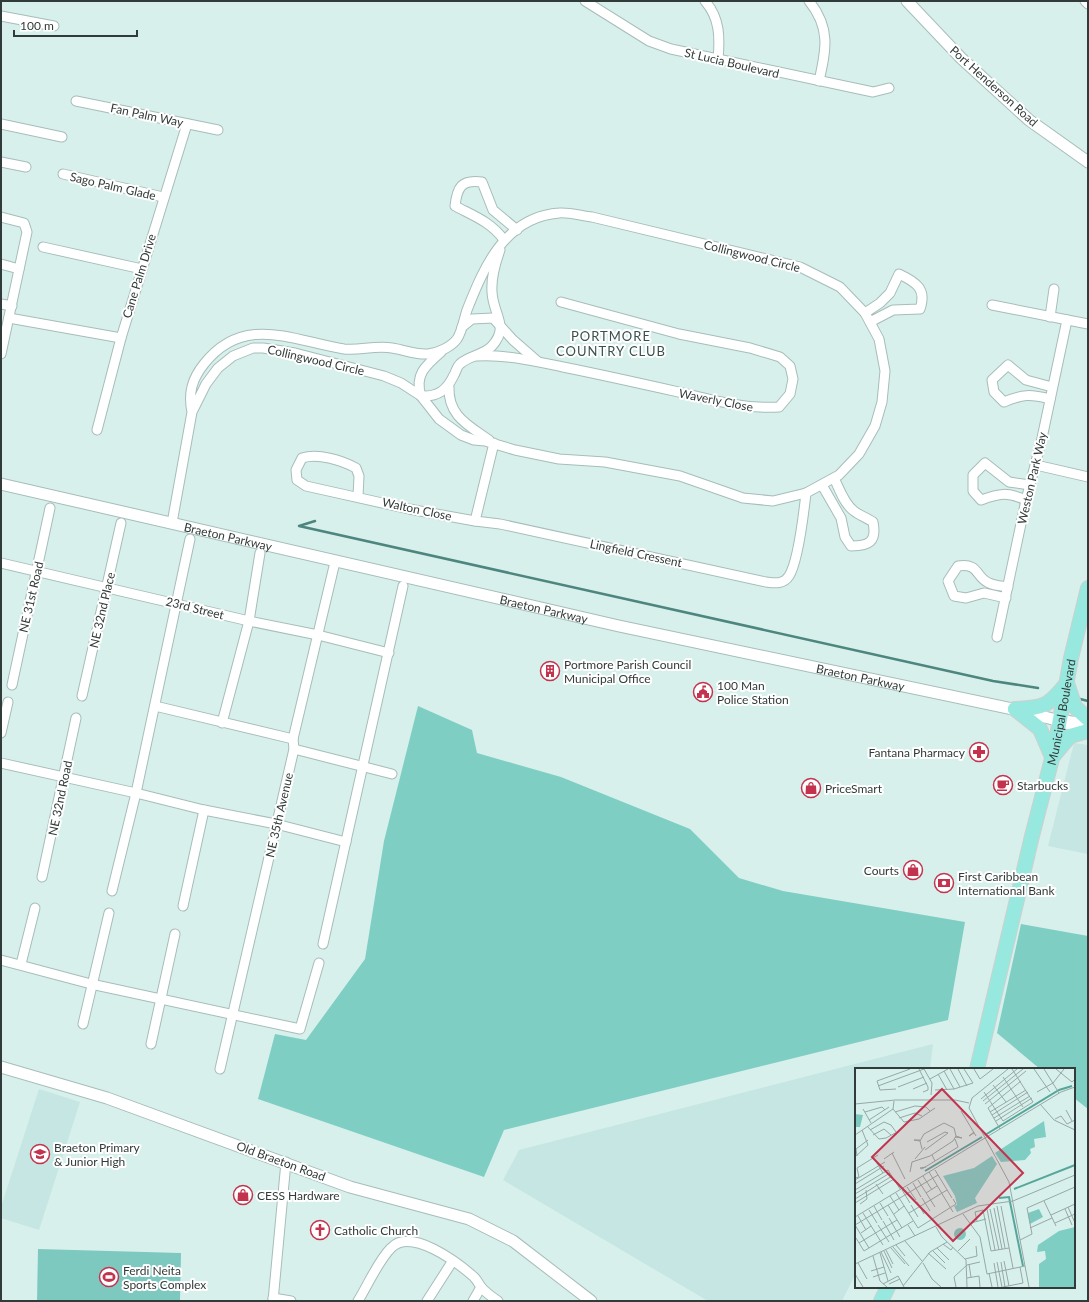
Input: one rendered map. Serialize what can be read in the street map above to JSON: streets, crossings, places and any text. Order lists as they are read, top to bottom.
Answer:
{
  "streets": {
    "main road": ["Braeton Parkway", "Municipal Boulevard"],
    "street": [
      "St Lucia Boulevard",
      "Port Henderson Road",
      "Fan Palm Way",
      "Sago Palm Glade",
      "Collingwood Circle",
      "Cane Palm Drive",
      "Waverly Close",
      "Weston Park Way",
      "Walton Close",
      "Lingfield Cressent",
      "NE 31st Road",
      "23rd Street",
      "NE 32nd Place",
      "NE 32nd Road",
      "NE 35th Avenue",
      "Old Braeton Road"
    ]
  },
  "crossings": [
    ["Fan Palm Way", "Cane Palm Drive"],
    ["Sago Palm Glade", "Cane Palm Drive"],
    ["Collingwood Circle", "Lingfield Cressent"],
    ["Walton Close", "Lingfield Cressent"],
    ["Braeton Parkway", "Municipal Boulevard"],
    ["Braeton Parkway", "NE 35th Avenue"],
    ["NE 31st Road", "23rd Street"],
    ["23rd Street", "NE 32nd Place"],
    ["23rd Street", "NE 35th Avenue"]
  ],
  "districts": ["PORTMORE COUNTRY CLUB"],
  "places": {
    "building": ["Portmore Parish Council Municipal Office"],
    "public building": ["100 Man Police Station"],
    "pharmacy": ["Fantana Pharmacy"],
    "cafe": ["Starbucks"],
    "shop": ["PriceSmart", "Courts", "CESS Hardware"],
    "bank": ["First Caribbean International Bank"],
    "school or university": ["Braeton Primary & Junior High"],
    "church": ["Catholic Church"],
    "sports": ["Ferdi Neita Sports Complex"]
  },
  "scale_bar": "100 m"
}
